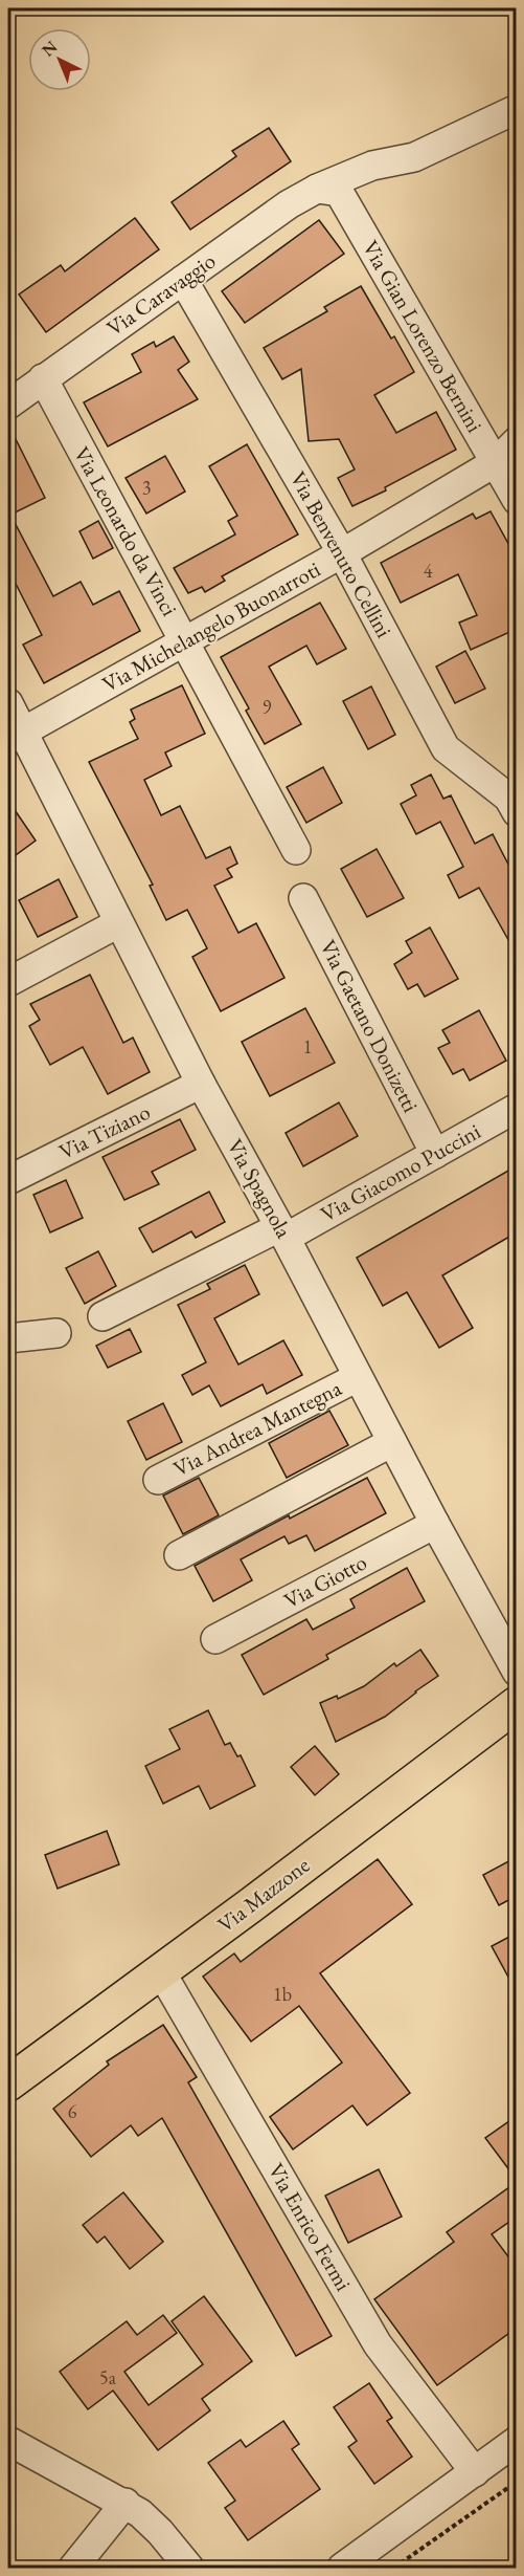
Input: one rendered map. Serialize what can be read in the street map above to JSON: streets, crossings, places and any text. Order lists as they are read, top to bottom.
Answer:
{
  "streets": {
    "main road": ["Via Mazzone"],
    "street": [
      "Via Caravaggio",
      "Via Gian Lorenzo Bernini",
      "Via Leonardo da Vinci",
      "Via Benvenuto Cellini",
      "Via Michelangelo Buonarroti",
      "Via Gaetano Donizetti",
      "Via Tiziano",
      "Via Giacomo Puccini",
      "Via Spagnola",
      "Via Andrea Mantegna",
      "Via Giotto",
      "Via Enrico Fermi"
    ]
  },
  "crossings": [
    ["Via Caravaggio", "Via Gian Lorenzo Bernini"],
    ["Via Caravaggio", "Via Leonardo da Vinci"],
    ["Via Caravaggio", "Via Benvenuto Cellini"],
    ["Via Gian Lorenzo Bernini", "Via Michelangelo Buonarroti"],
    ["Via Leonardo da Vinci", "Via Michelangelo Buonarroti"],
    ["Via Benvenuto Cellini", "Via Michelangelo Buonarroti"],
    ["Via Michelangelo Buonarroti", "Via Spagnola"],
    ["Via Gaetano Donizetti", "Via Giacomo Puccini"],
    ["Via Tiziano", "Via Spagnola"],
    ["Via Giacomo Puccini", "Via Spagnola"],
    ["Via Spagnola", "Via Andrea Mantegna"],
    ["Via Spagnola", "Via Giotto"],
    ["Via Mazzone", "Via Enrico Fermi"]
  ],
  "house_numbers": [
    "3",
    "4",
    "9",
    "1",
    "1b",
    "6",
    "5a"
  ],
  "north": "top left"
}
